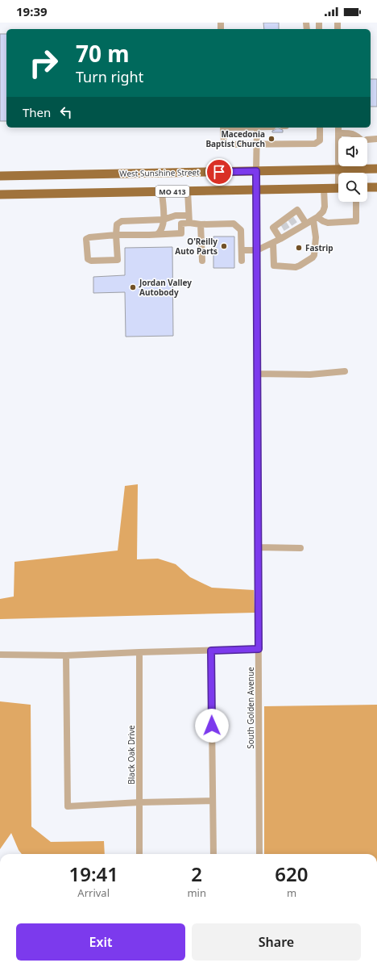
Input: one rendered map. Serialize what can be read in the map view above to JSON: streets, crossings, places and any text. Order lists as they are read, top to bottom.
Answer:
{
  "streets": {
    "main road": ["West Sunshine Street", "MO 413"],
    "street": ["South Golden Avenue", "Black Oak Drive"]
  },
  "crossings": [
    ["West Sunshine Street", "South Golden Avenue"],
    ["MO 413", "South Golden Avenue"]
  ],
  "places": [
    "Macedonia Baptist Church",
    "O'Reilly Auto Parts",
    "Fastrip",
    "Jordan Valley Autobody"
  ],
  "page": {
    "status": "19:39",
    "turn": ["70 m", "Turn right"],
    "then": "Then",
    "eta": [
      "19:41",
      "Arrival",
      "2",
      "min",
      "620",
      "m"
    ],
    "buttons": ["Exit", "Share"]
  }
}
